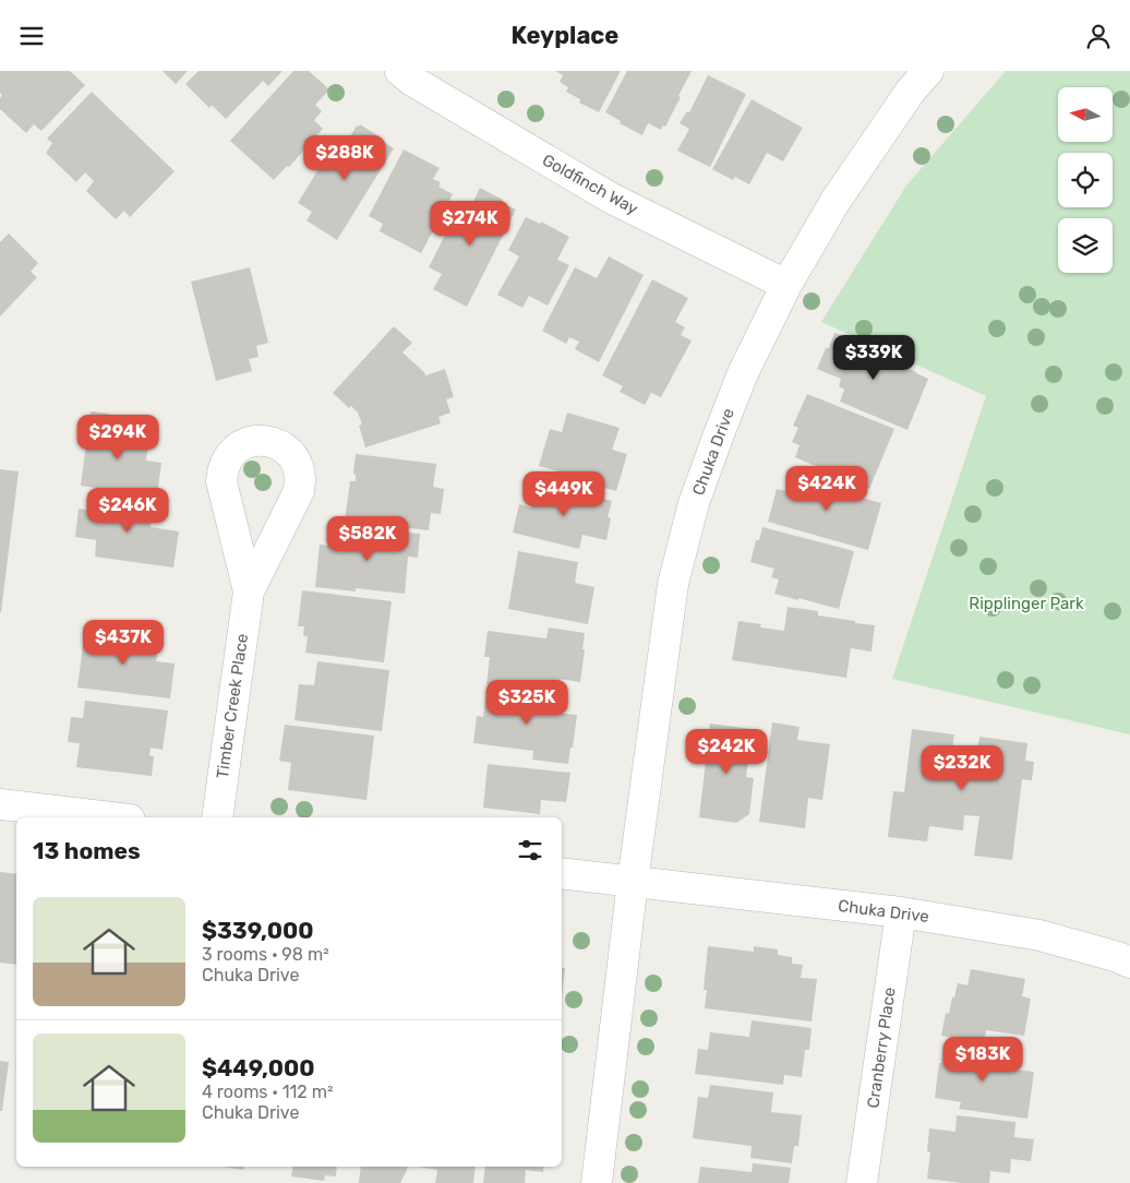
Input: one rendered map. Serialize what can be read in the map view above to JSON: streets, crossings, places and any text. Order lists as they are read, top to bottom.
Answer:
{
  "streets": {
    "street": [
      "Goldfinch Way",
      "Chuka Drive",
      "Timber Creek Place",
      "Cranberry Place"
    ]
  },
  "crossings": [
    ["Goldfinch Way", "Chuka Drive"],
    ["Chuka Drive", "Cranberry Place"]
  ],
  "parks": ["Ripplinger Park"],
  "north": "left",
  "page": {
    "header": "Keyplace",
    "price": [
      "$288K",
      "$274K",
      "$339K",
      "$294K",
      "$424K",
      "$449K",
      "$246K",
      "$582K",
      "$437K",
      "$325K",
      "$242K",
      "$232K",
      "$183K"
    ],
    "heading": "13 homes",
    "list": [
      {
        "name": "$339,000",
        "note": "3 rooms · 98 m² · Chuka Drive"
      },
      {
        "name": "$449,000",
        "note": "4 rooms · 112 m² · Chuka Drive"
      }
    ]
  }
}
